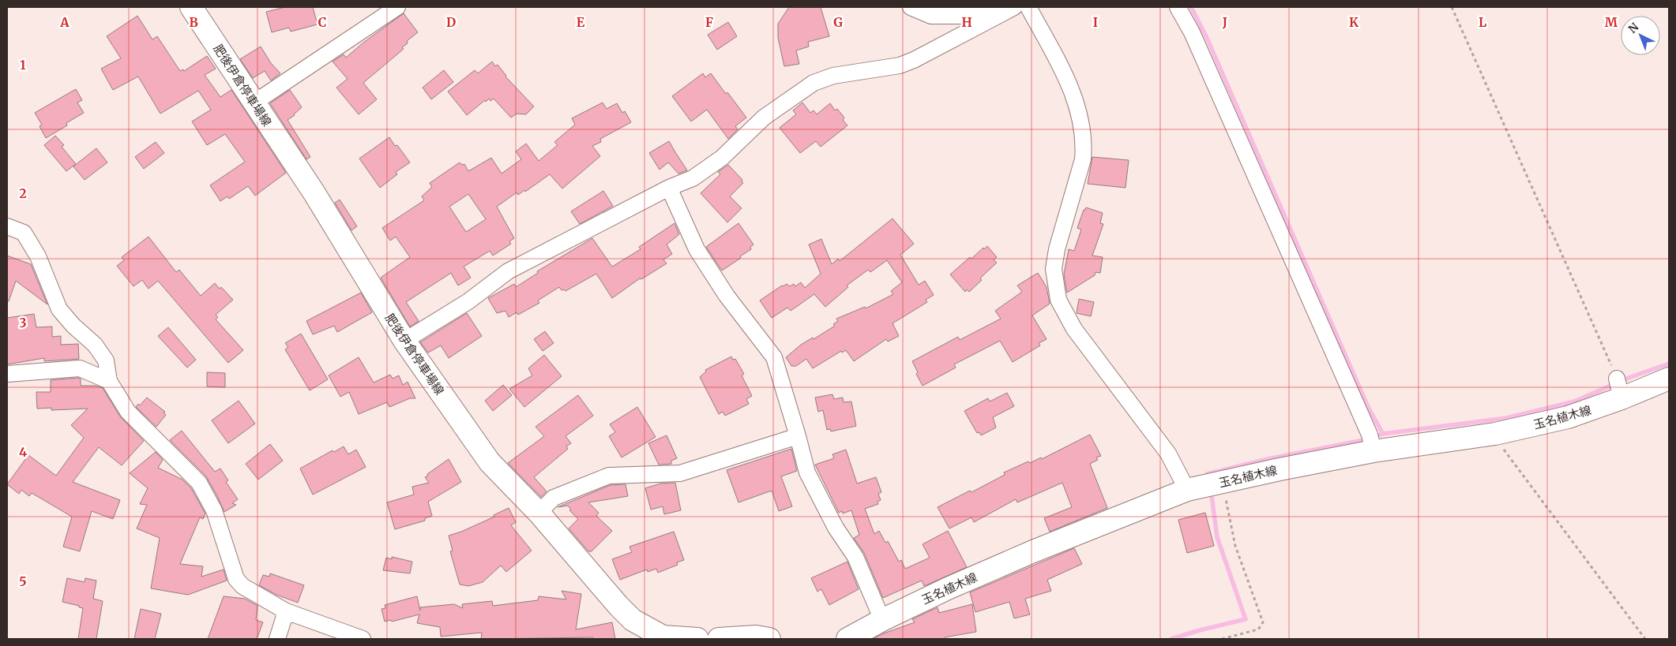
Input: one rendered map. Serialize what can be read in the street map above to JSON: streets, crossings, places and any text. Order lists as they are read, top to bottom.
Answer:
{
  "streets": {
    "main road": ["肥後伊倉停車場線", "玉名植木線"]
  },
  "north": "top left",
  "grid": {
    "columns": [
      "A",
      "B",
      "C",
      "D",
      "E",
      "F",
      "G",
      "H",
      "I",
      "J",
      "K",
      "L",
      "M"
    ],
    "rows": [
      "1",
      "2",
      "3",
      "4",
      "5"
    ]
  }
}
